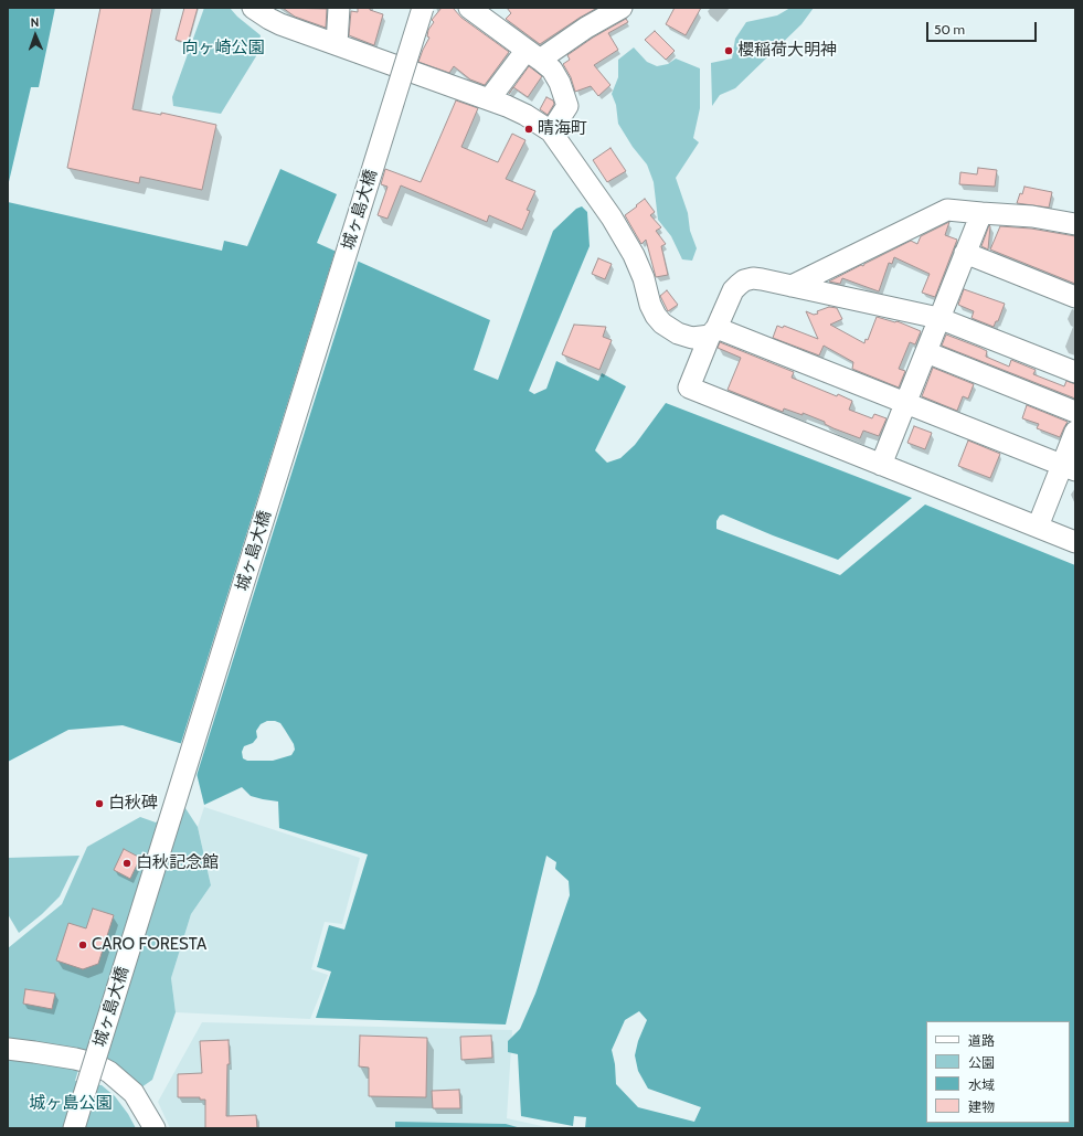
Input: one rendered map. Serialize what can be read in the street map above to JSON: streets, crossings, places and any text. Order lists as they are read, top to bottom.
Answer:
{
  "streets": {
    "street": ["城ヶ島大橋"]
  },
  "parks": ["向ヶ崎公園", "城ヶ島公園"],
  "places": [
    "櫻稲荷大明神",
    "晴海町",
    "白秋碑",
    "白秋記念館",
    "CARO FORESTA"
  ],
  "legend": [
    "道路",
    "公園",
    "水域",
    "建物"
  ],
  "scale_bar": "50 m",
  "north": "top"
}
